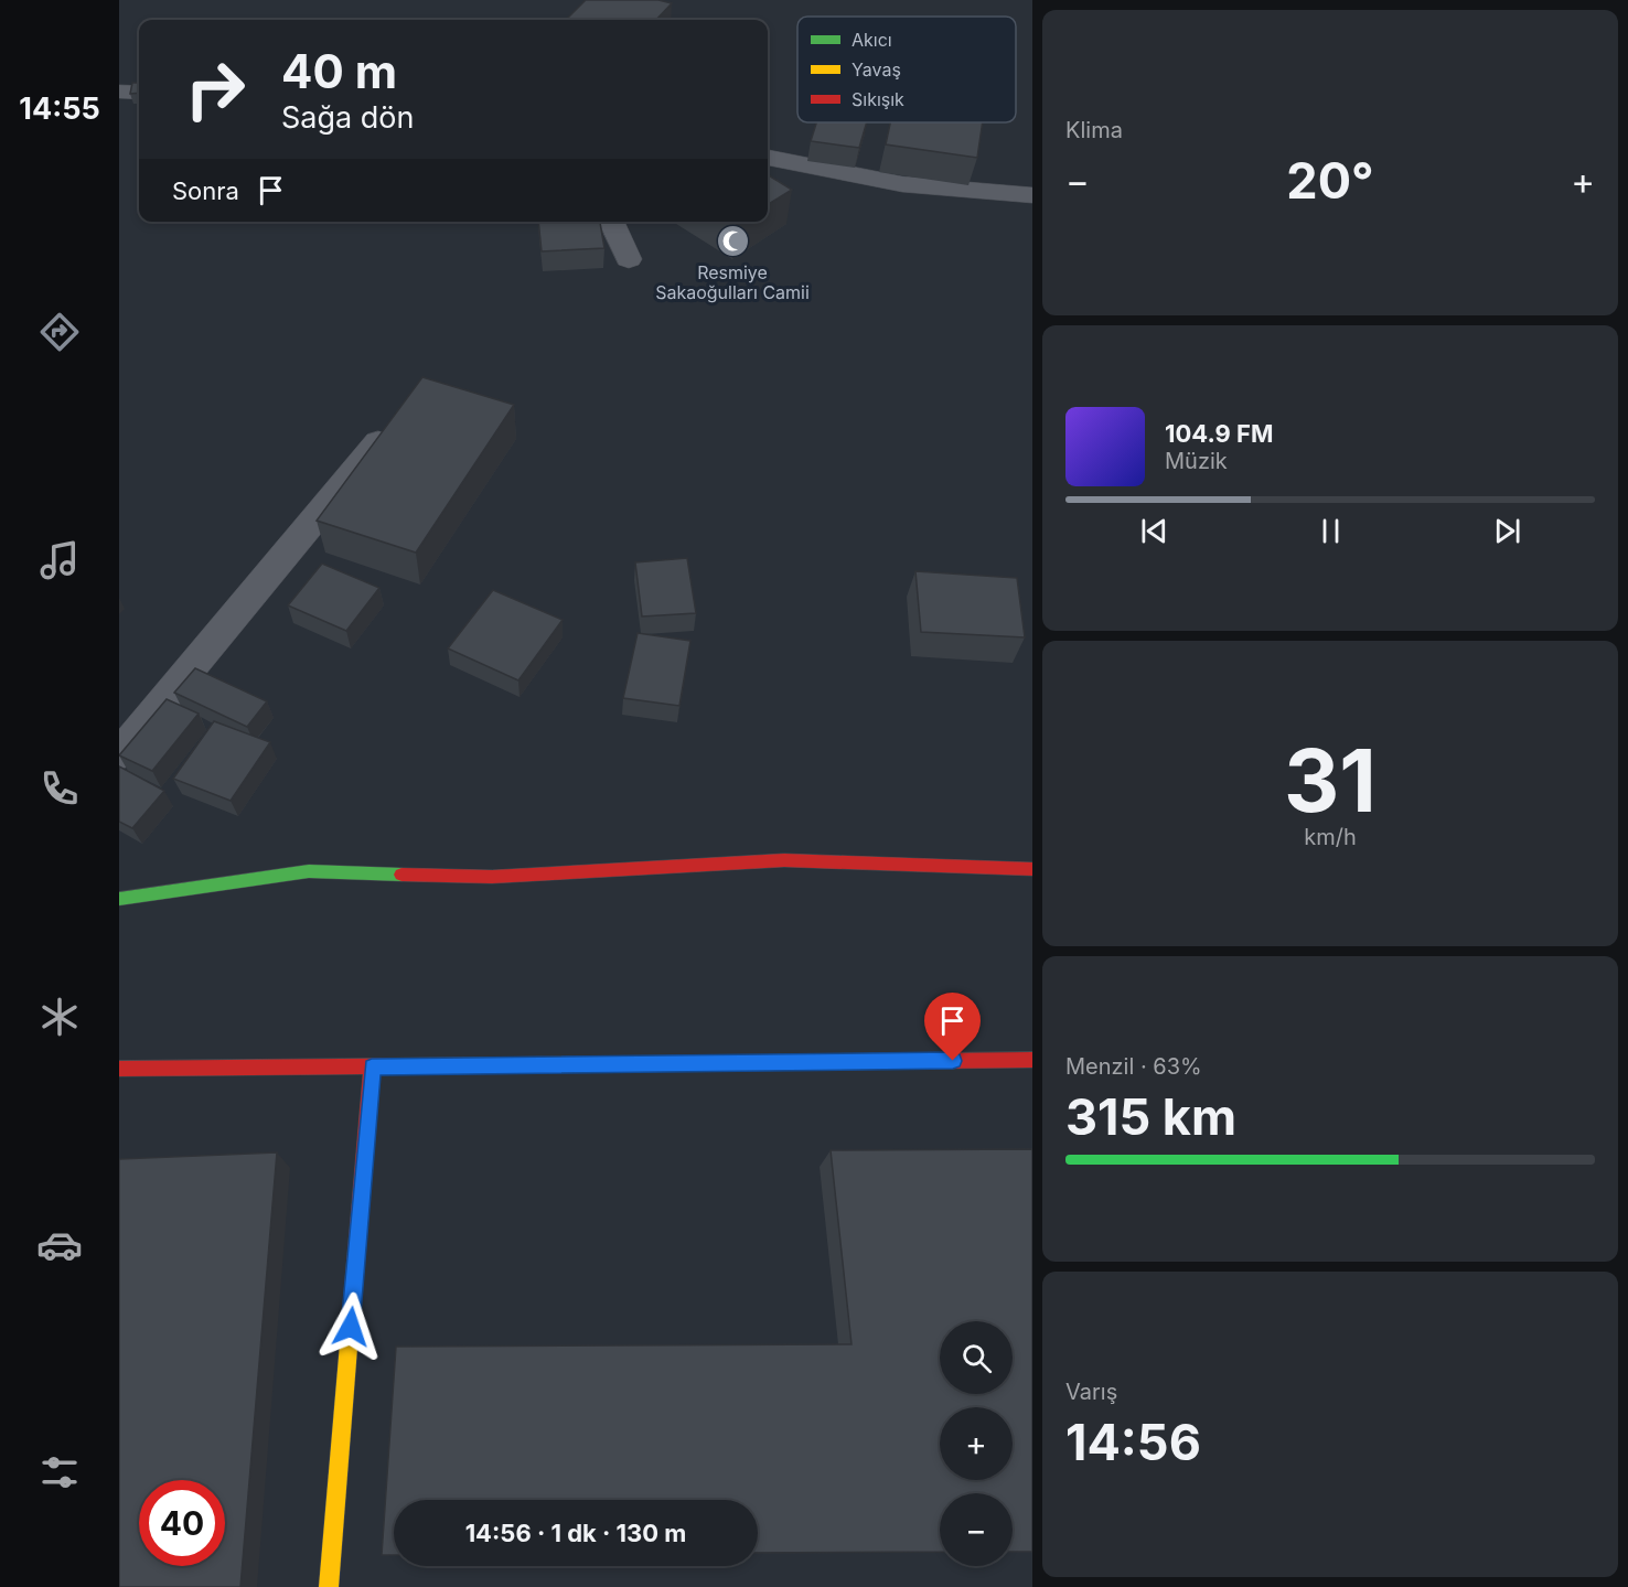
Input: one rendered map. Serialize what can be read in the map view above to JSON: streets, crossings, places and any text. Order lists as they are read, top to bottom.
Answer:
{
  "places": {
    "mosque": ["Resmiye Sakaoğulları Camii"]
  },
  "legend": ["Akıcı", "Yavaş", "Sıkışık"],
  "page": {
    "tabs": "14:55",
    "tile": [
      "Klima",
      ["31", "km/h"],
      ["Menzil · 63%", "315 km"],
      ["Varış", "14:56"]
    ],
    "turn": ["40 m", "Sağa dön"],
    "heat": ["−", "20°", "+"],
    "then": "Sonra",
    "song": ["104.9 FM", "Müzik"],
    "map_buttons": ["+", "−"],
    "limit": "40",
    "trip": "14:56 · 1 dk · 130 m"
  }
}
